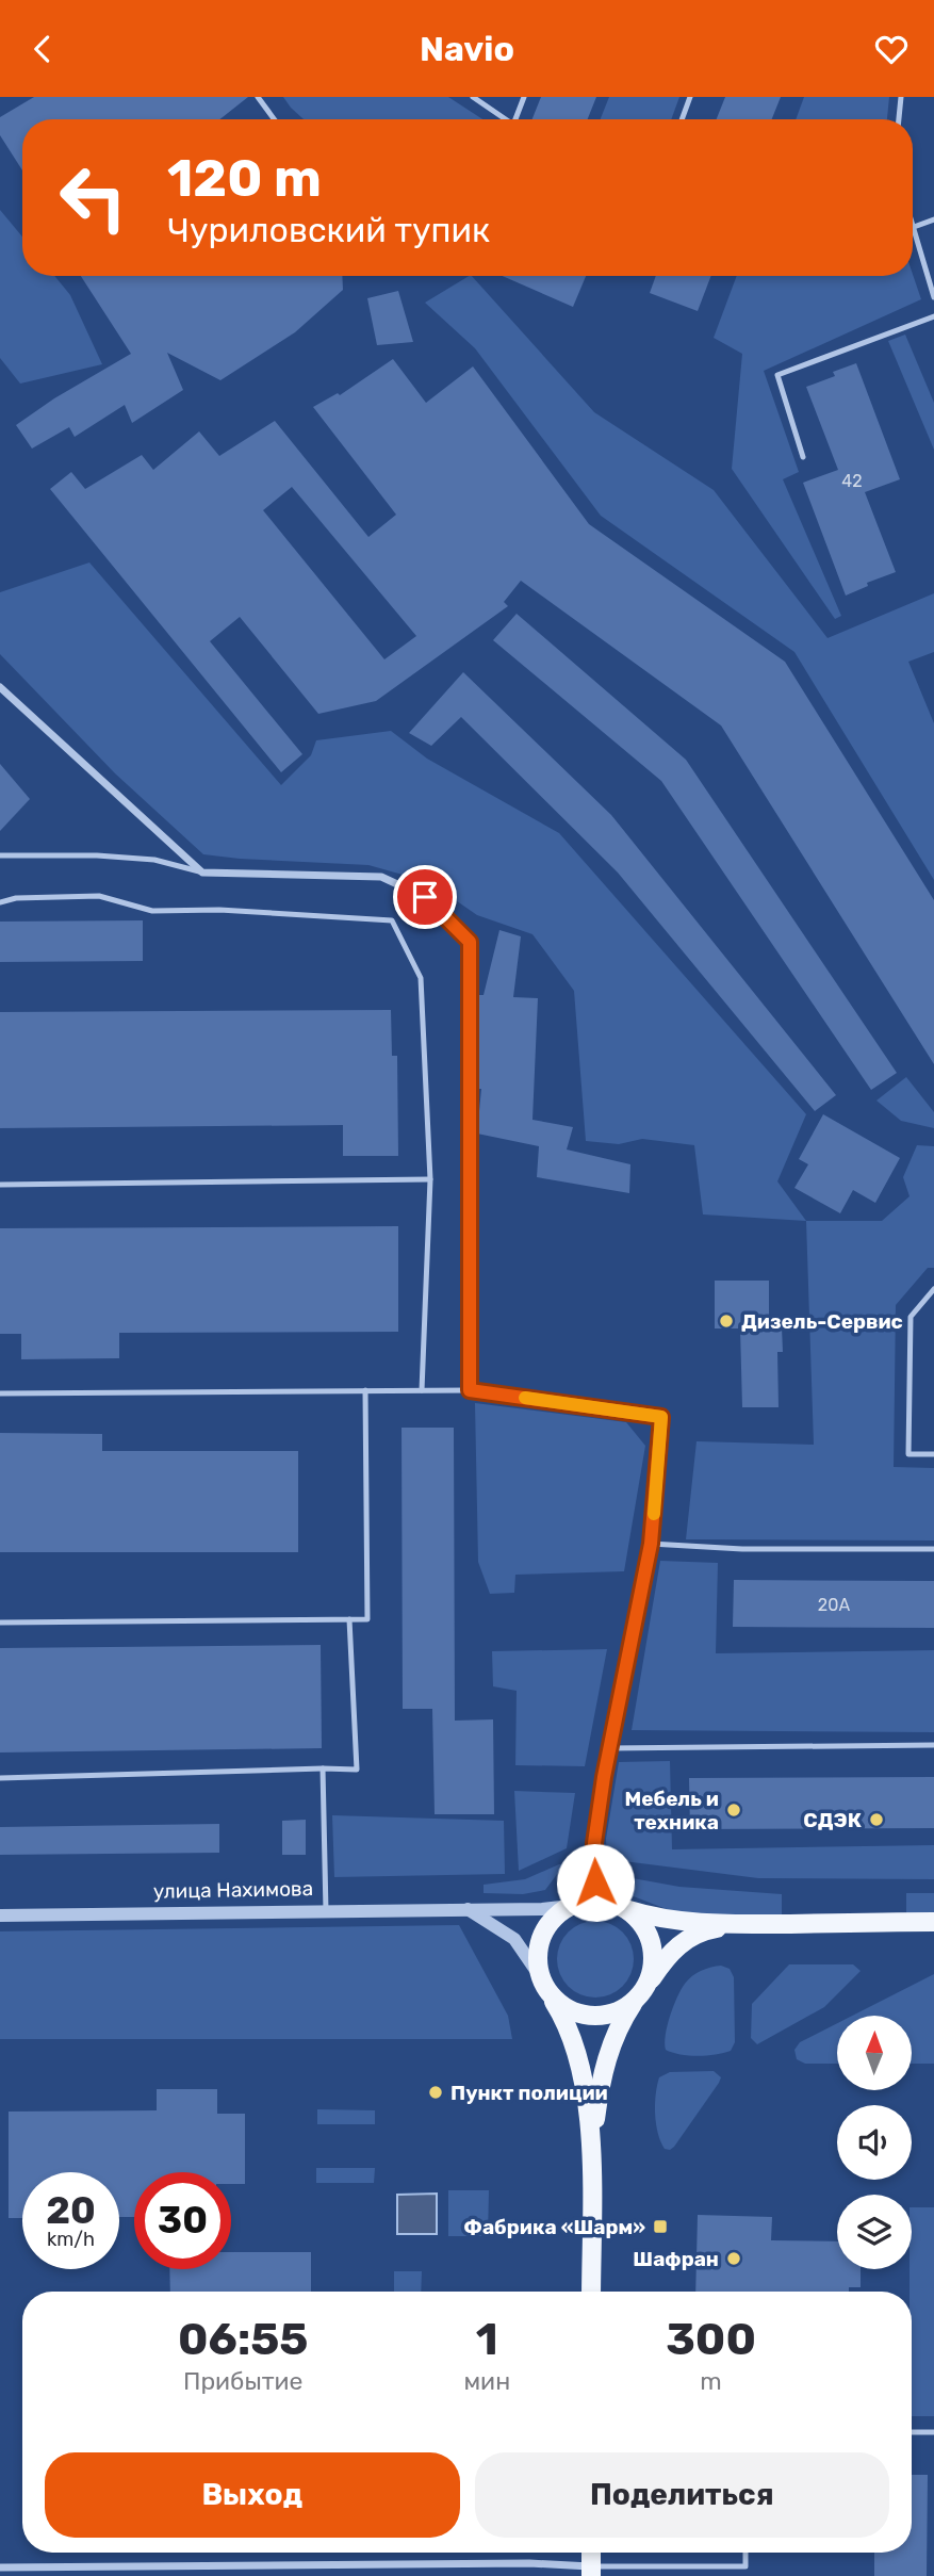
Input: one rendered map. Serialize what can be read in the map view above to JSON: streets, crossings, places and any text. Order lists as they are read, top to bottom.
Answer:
{
  "streets": {
    "street": ["улица Нахимова"]
  },
  "places": {
    "other": [
      "Дизель-Сервис",
      "Мебель и техника",
      "СДЭК",
      "Пункт полиции",
      "Шафран"
    ],
    "transit": ["Фабрика «Шарм»"]
  },
  "house_numbers": ["42", "20А"],
  "north": "top",
  "page": {
    "header": "Navio",
    "turn": ["120 m", "Чуриловский тупик"],
    "speed": "20 km/h",
    "limit": "30",
    "eta": [
      "06:55",
      "Прибытие",
      "1",
      "мин",
      "300",
      "m"
    ],
    "buttons": ["Выход", "Поделиться"]
  }
}
